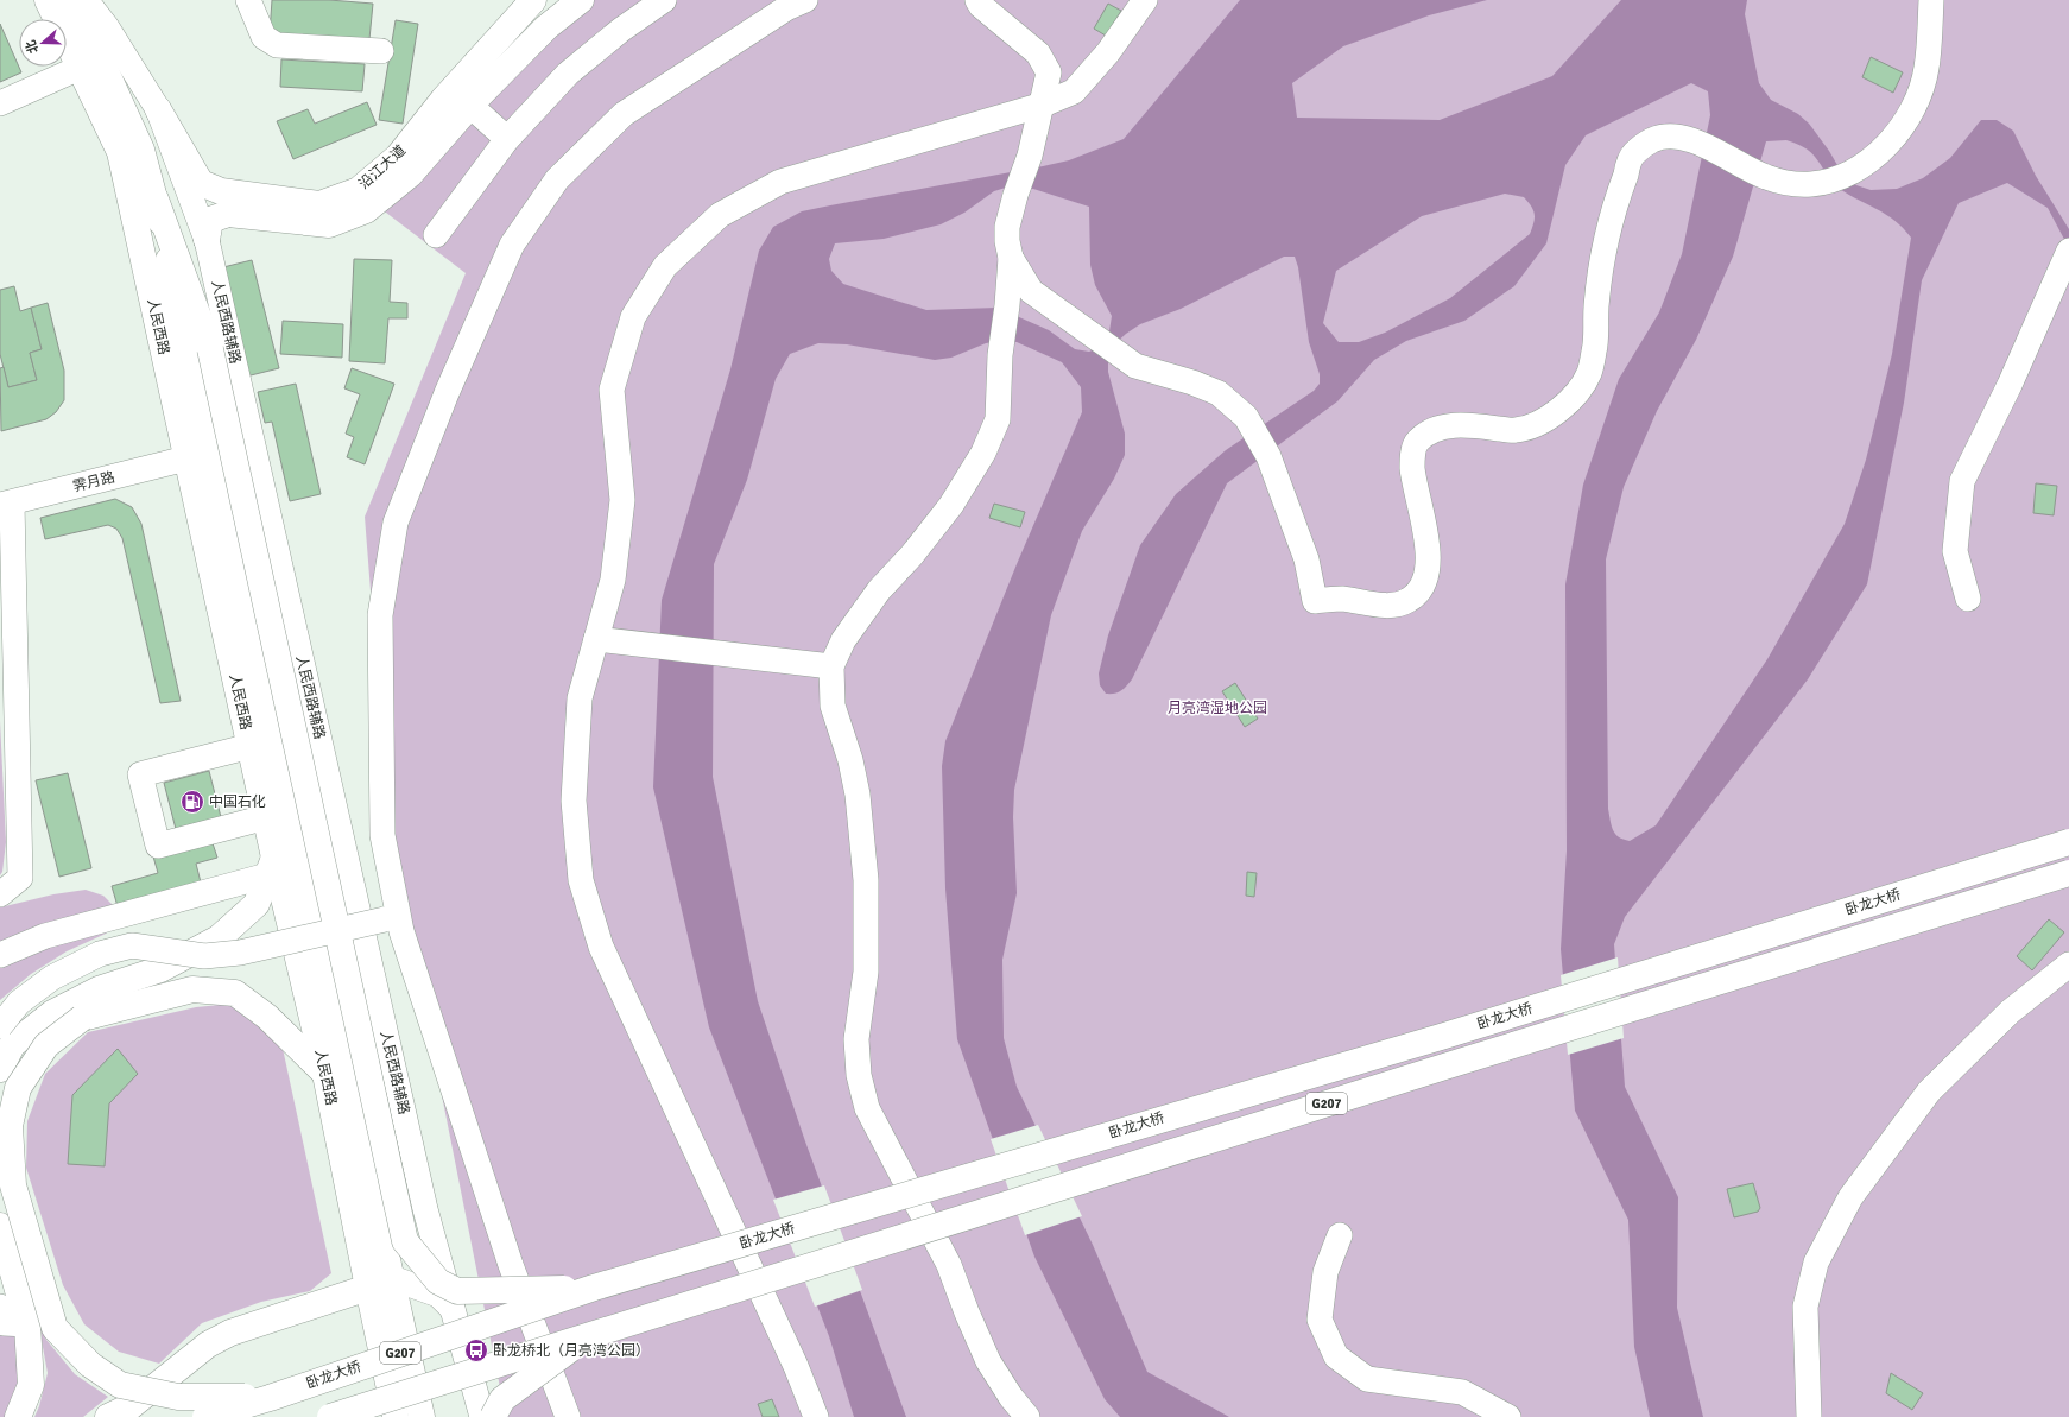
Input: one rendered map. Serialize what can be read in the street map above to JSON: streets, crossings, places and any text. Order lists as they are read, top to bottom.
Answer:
{
  "streets": {
    "main road": [
      "沿江大道",
      "人民西路",
      "卧龙大桥",
      "G207"
    ],
    "street": ["人民西路辅路", "霁月路"]
  },
  "crossings": [
    ["沿江大道", "人民西路辅路"],
    ["人民西路", "霁月路"]
  ],
  "parks": ["月亮湾湿地公园"],
  "places": {
    "fuel station": ["中国石化"],
    "bus stop": ["卧龙桥北（月亮湾公园）"]
  },
  "north": "left"
}
